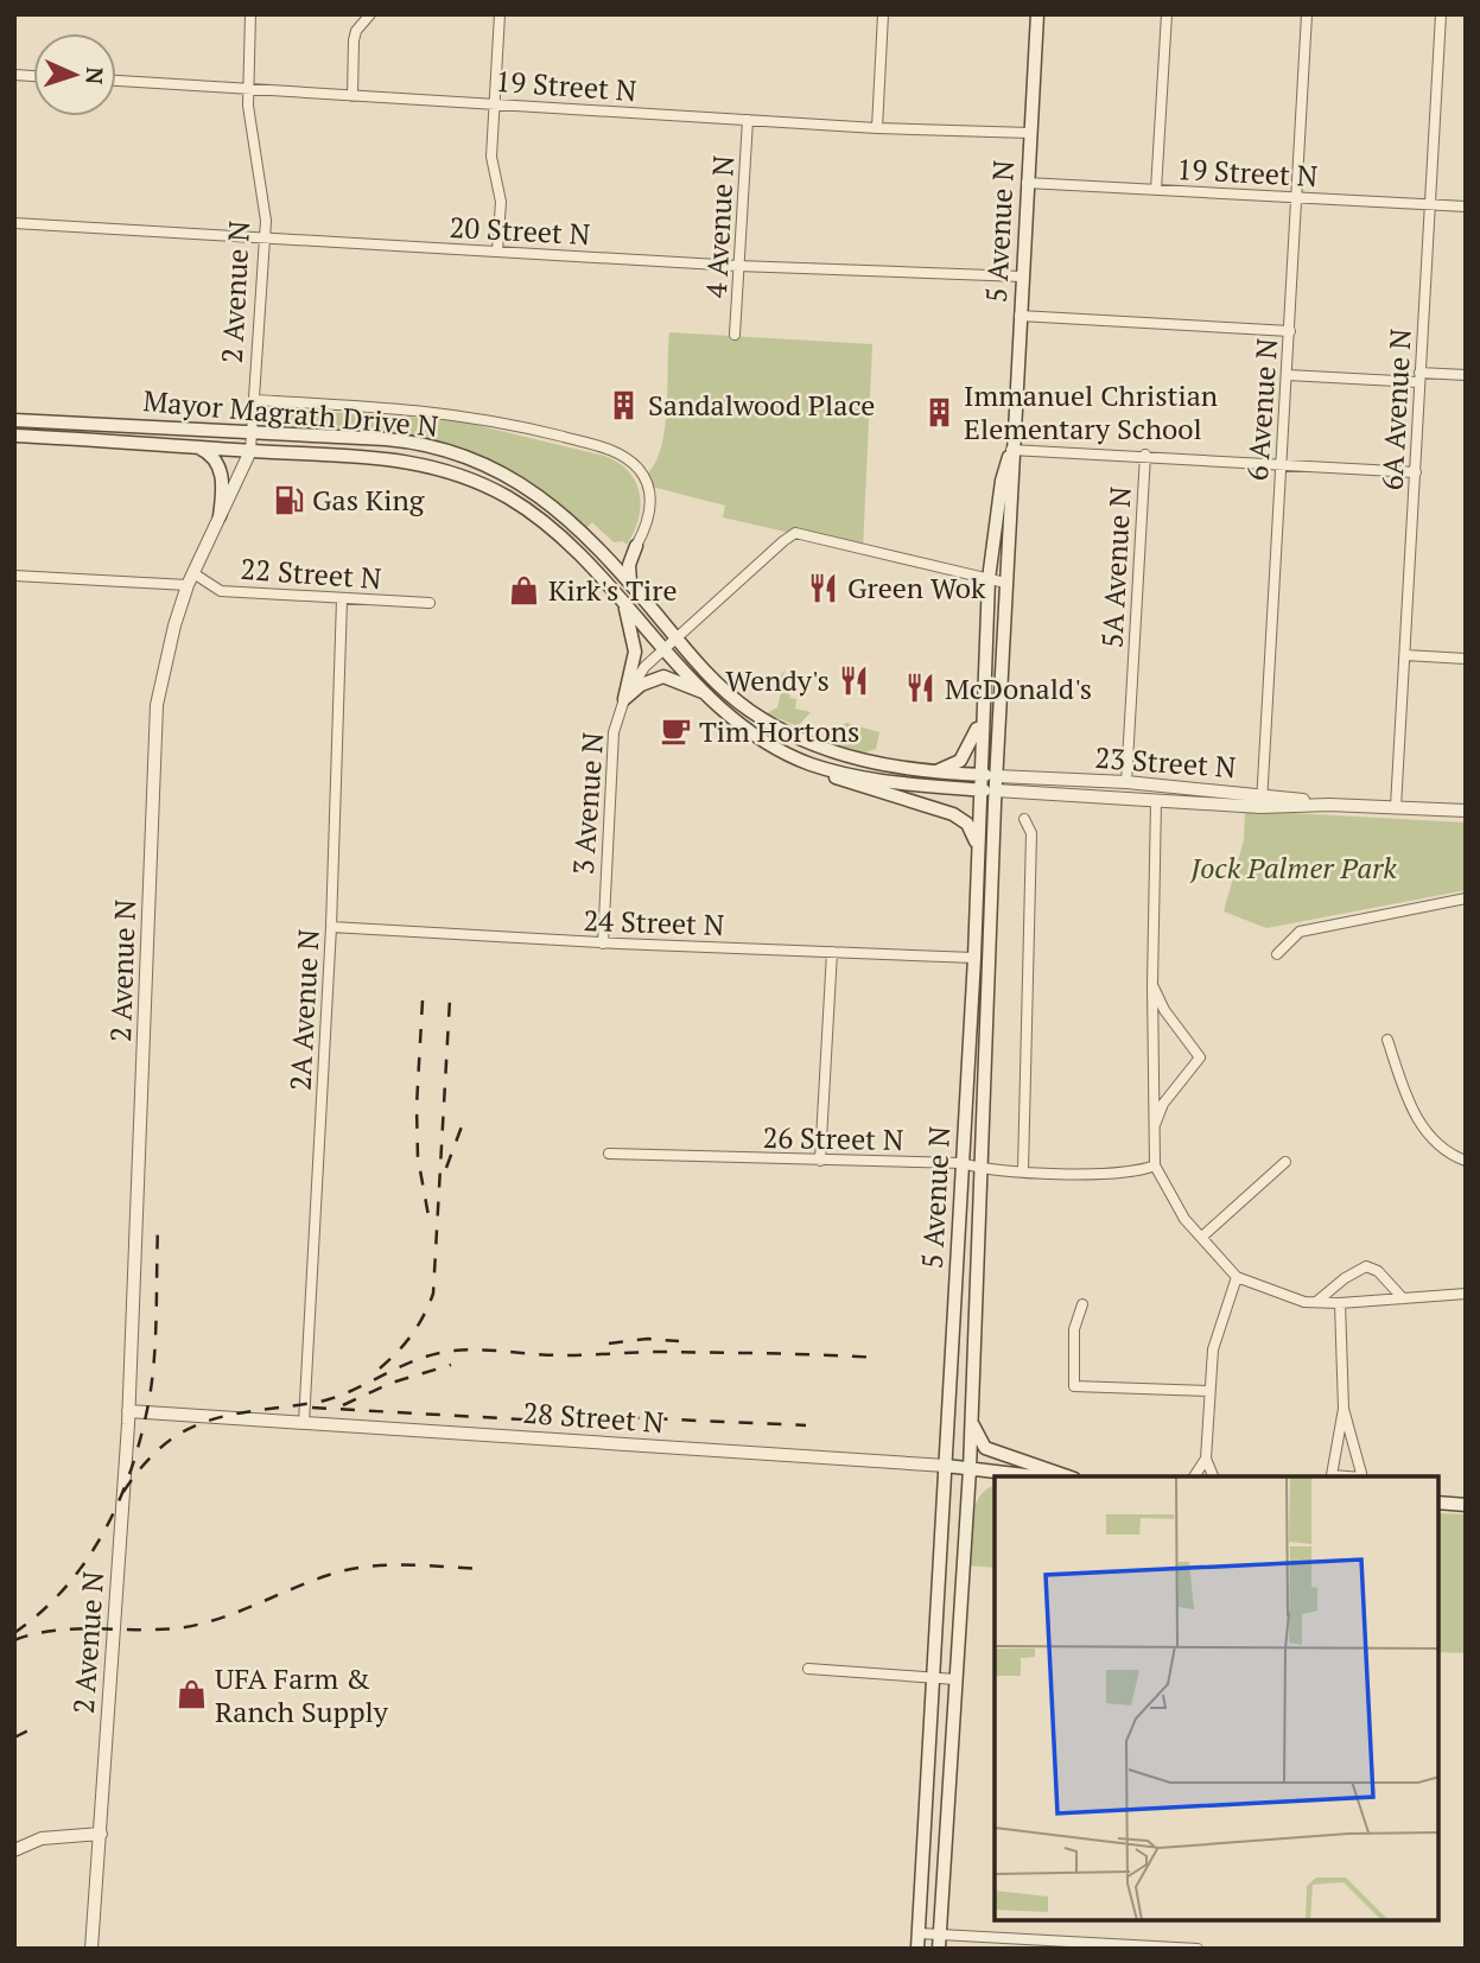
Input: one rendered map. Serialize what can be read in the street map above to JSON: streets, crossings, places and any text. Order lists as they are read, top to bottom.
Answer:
{
  "streets": {
    "main road": ["5 Avenue N", "Mayor Magrath Drive N", "28 Street N"],
    "street": [
      "19 Street N",
      "4 Avenue N",
      "20 Street N",
      "2 Avenue N",
      "6 Avenue N",
      "6A Avenue N",
      "5A Avenue N",
      "22 Street N",
      "23 Street N",
      "3 Avenue N",
      "24 Street N",
      "2A Avenue N",
      "26 Street N"
    ]
  },
  "crossings": [
    ["19 Street N", "4 Avenue N"],
    ["19 Street N", "5 Avenue N"],
    ["19 Street N", "2 Avenue N"],
    ["19 Street N", "6 Avenue N"],
    ["19 Street N", "6A Avenue N"],
    ["4 Avenue N", "20 Street N"],
    ["20 Street N", "5 Avenue N"],
    ["20 Street N", "2 Avenue N"],
    ["5 Avenue N", "Mayor Magrath Drive N"],
    ["5 Avenue N", "23 Street N"],
    ["5 Avenue N", "3 Avenue N"],
    ["5 Avenue N", "24 Street N"],
    ["5 Avenue N", "26 Street N"],
    ["5 Avenue N", "28 Street N"],
    ["2 Avenue N", "Mayor Magrath Drive N"],
    ["2 Avenue N", "22 Street N"],
    ["2 Avenue N", "28 Street N"],
    ["6 Avenue N", "23 Street N"],
    ["6A Avenue N", "23 Street N"],
    ["Mayor Magrath Drive N", "23 Street N"],
    ["Mayor Magrath Drive N", "3 Avenue N"],
    ["5A Avenue N", "23 Street N"],
    ["22 Street N", "2A Avenue N"],
    ["3 Avenue N", "24 Street N"],
    ["24 Street N", "2A Avenue N"],
    ["2A Avenue N", "28 Street N"]
  ],
  "parks": ["Jock Palmer Park"],
  "places": {
    "building": ["Sandalwood Place", "Immanuel Christian Elementary School"],
    "fuel station": ["Gas King"],
    "restaurant": ["Green Wok", "Wendy's", "McDonald's"],
    "shop": ["Kirk's Tire", "UFA Farm & Ranch Supply"],
    "cafe": ["Tim Hortons"]
  },
  "north": "right"
}
